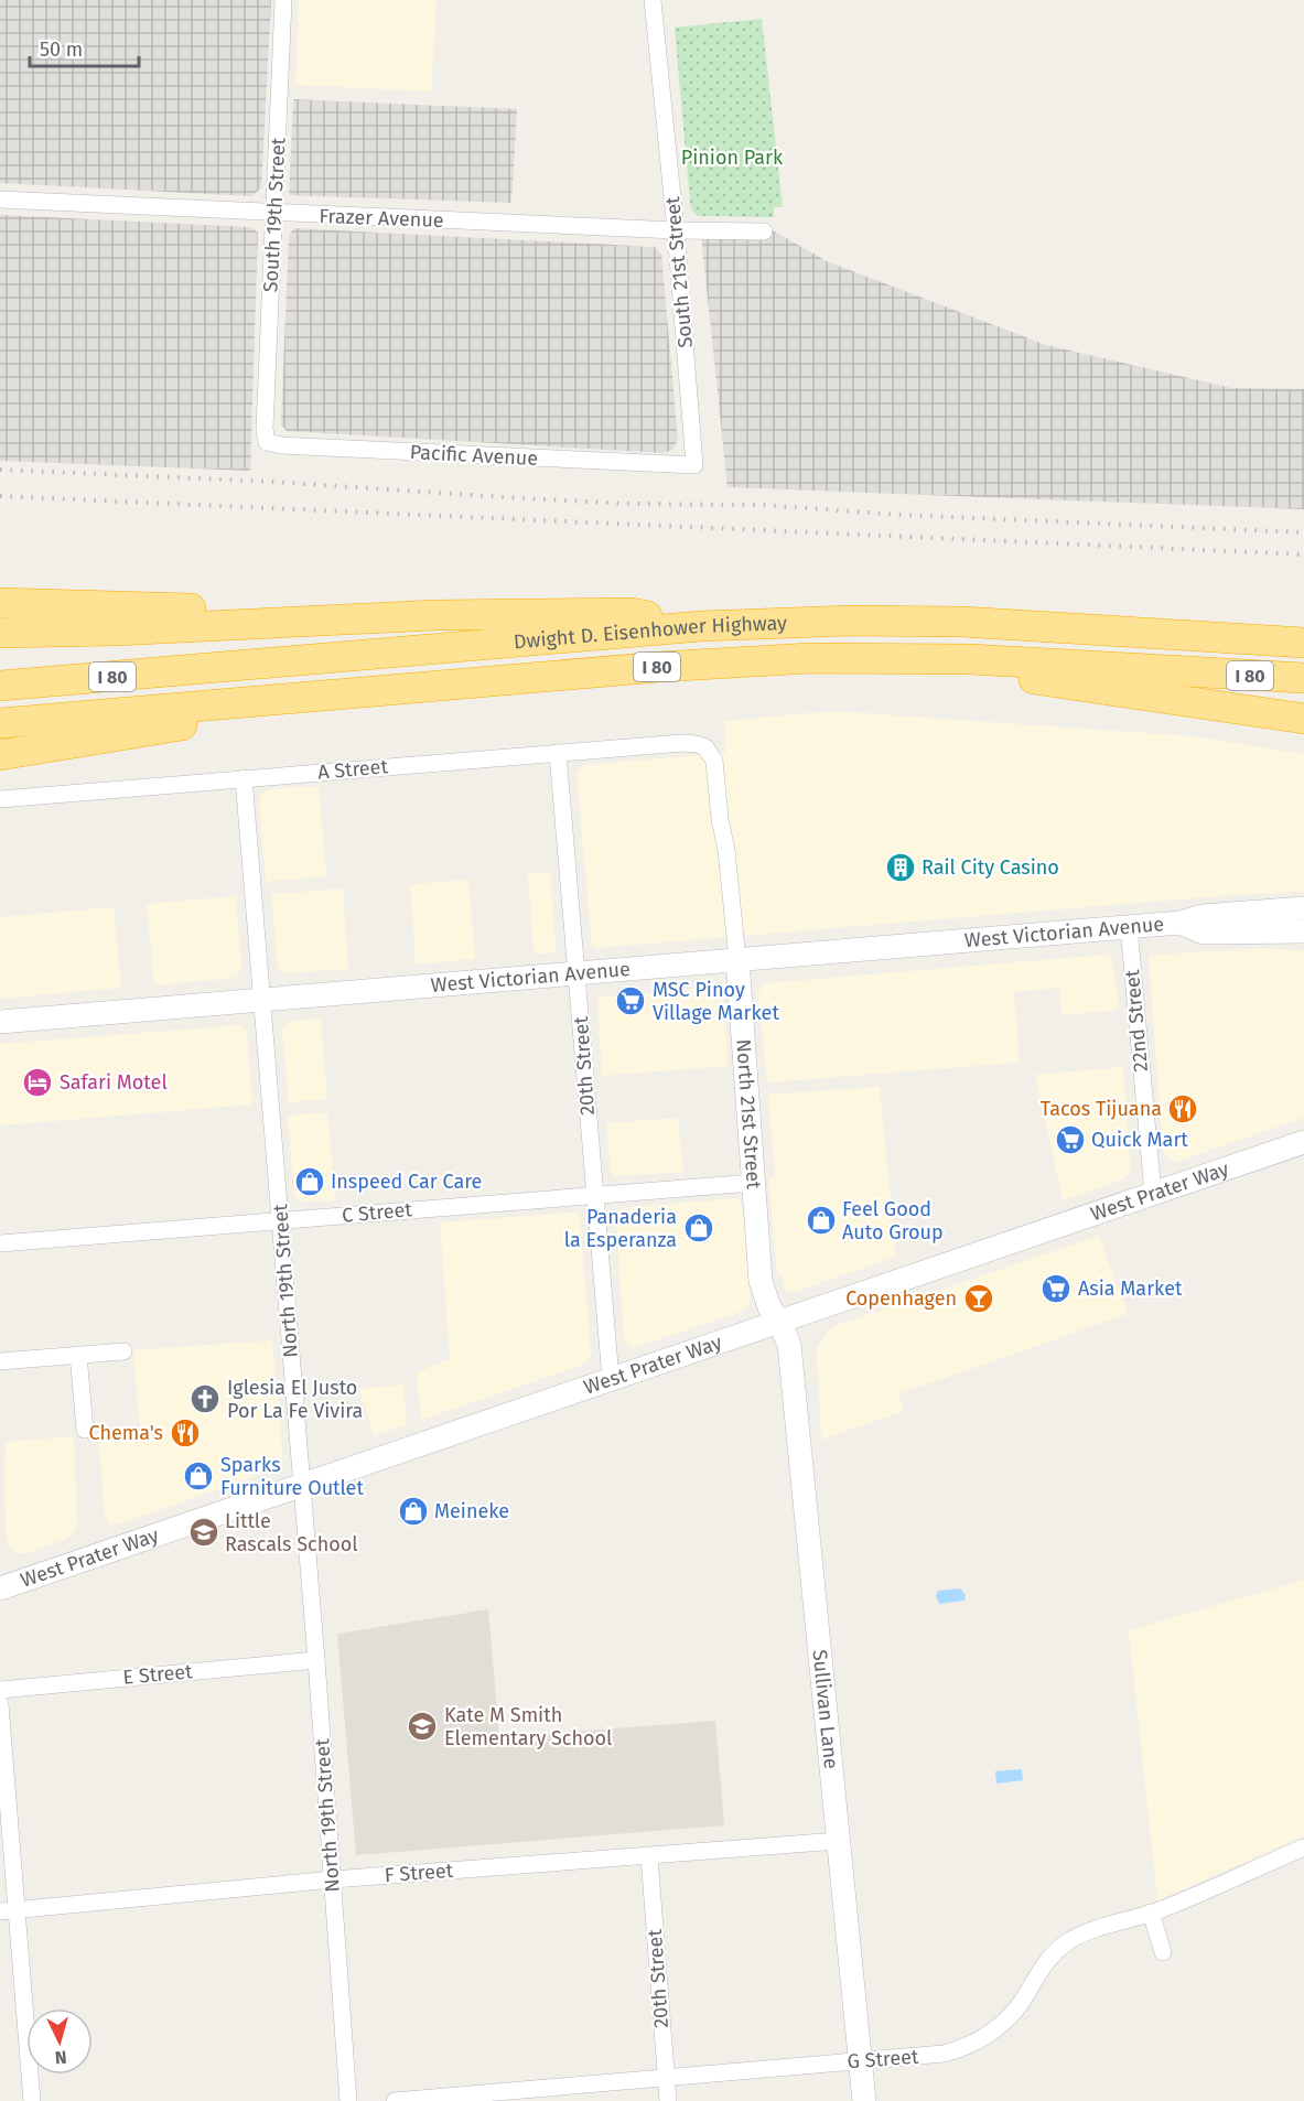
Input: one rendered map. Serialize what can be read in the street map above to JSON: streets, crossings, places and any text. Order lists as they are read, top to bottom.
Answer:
{
  "streets": {
    "highway": ["Dwight D. Eisenhower Highway", "I 80"],
    "main road": [
      "West Victorian Avenue",
      "North 21st Street",
      "West Prater Way",
      "Sullivan Lane"
    ],
    "street": [
      "South 19th Street",
      "Frazer Avenue",
      "South 21st Street",
      "Pacific Avenue",
      "A Street",
      "22nd Street",
      "20th Street",
      "C Street",
      "North 19th Street",
      "E Street",
      "F Street",
      "G Street"
    ]
  },
  "crossings": [
    ["South 19th Street", "Frazer Avenue"],
    ["South 19th Street", "Pacific Avenue"],
    ["Frazer Avenue", "South 21st Street"],
    ["South 21st Street", "Pacific Avenue"],
    ["A Street", "20th Street"],
    ["A Street", "North 21st Street"],
    ["A Street", "North 19th Street"],
    ["West Victorian Avenue", "22nd Street"],
    ["West Victorian Avenue", "20th Street"],
    ["West Victorian Avenue", "North 21st Street"],
    ["West Victorian Avenue", "North 19th Street"],
    ["22nd Street", "West Prater Way"],
    ["20th Street", "West Prater Way"],
    ["20th Street", "C Street"],
    ["20th Street", "F Street"],
    ["20th Street", "G Street"],
    ["North 21st Street", "West Prater Way"],
    ["North 21st Street", "C Street"],
    ["North 21st Street", "Sullivan Lane"],
    ["West Prater Way", "North 19th Street"],
    ["West Prater Way", "Sullivan Lane"],
    ["C Street", "North 19th Street"],
    ["North 19th Street", "E Street"],
    ["North 19th Street", "F Street"],
    ["Sullivan Lane", "F Street"],
    ["Sullivan Lane", "G Street"]
  ],
  "parks": ["Pinion Park"],
  "places": {
    "building": ["Rail City Casino"],
    "supermarket": ["MSC Pinoy Village Market", "Quick Mart", "Asia Market"],
    "hotel": ["Safari Motel"],
    "restaurant": ["Tacos Tijuana", "Chema's"],
    "shop": [
      "Inspeed Car Care",
      "Feel Good Auto Group",
      "Panaderia la Esperanza",
      "Sparks Furniture Outlet",
      "Meineke"
    ],
    "bar": ["Copenhagen"],
    "church": ["Iglesia El Justo Por La Fe Vivira"],
    "school or university": ["Little Rascals School", "Kate M Smith Elementary School"]
  },
  "scale_bar": "50 m",
  "north": "bottom"
}
